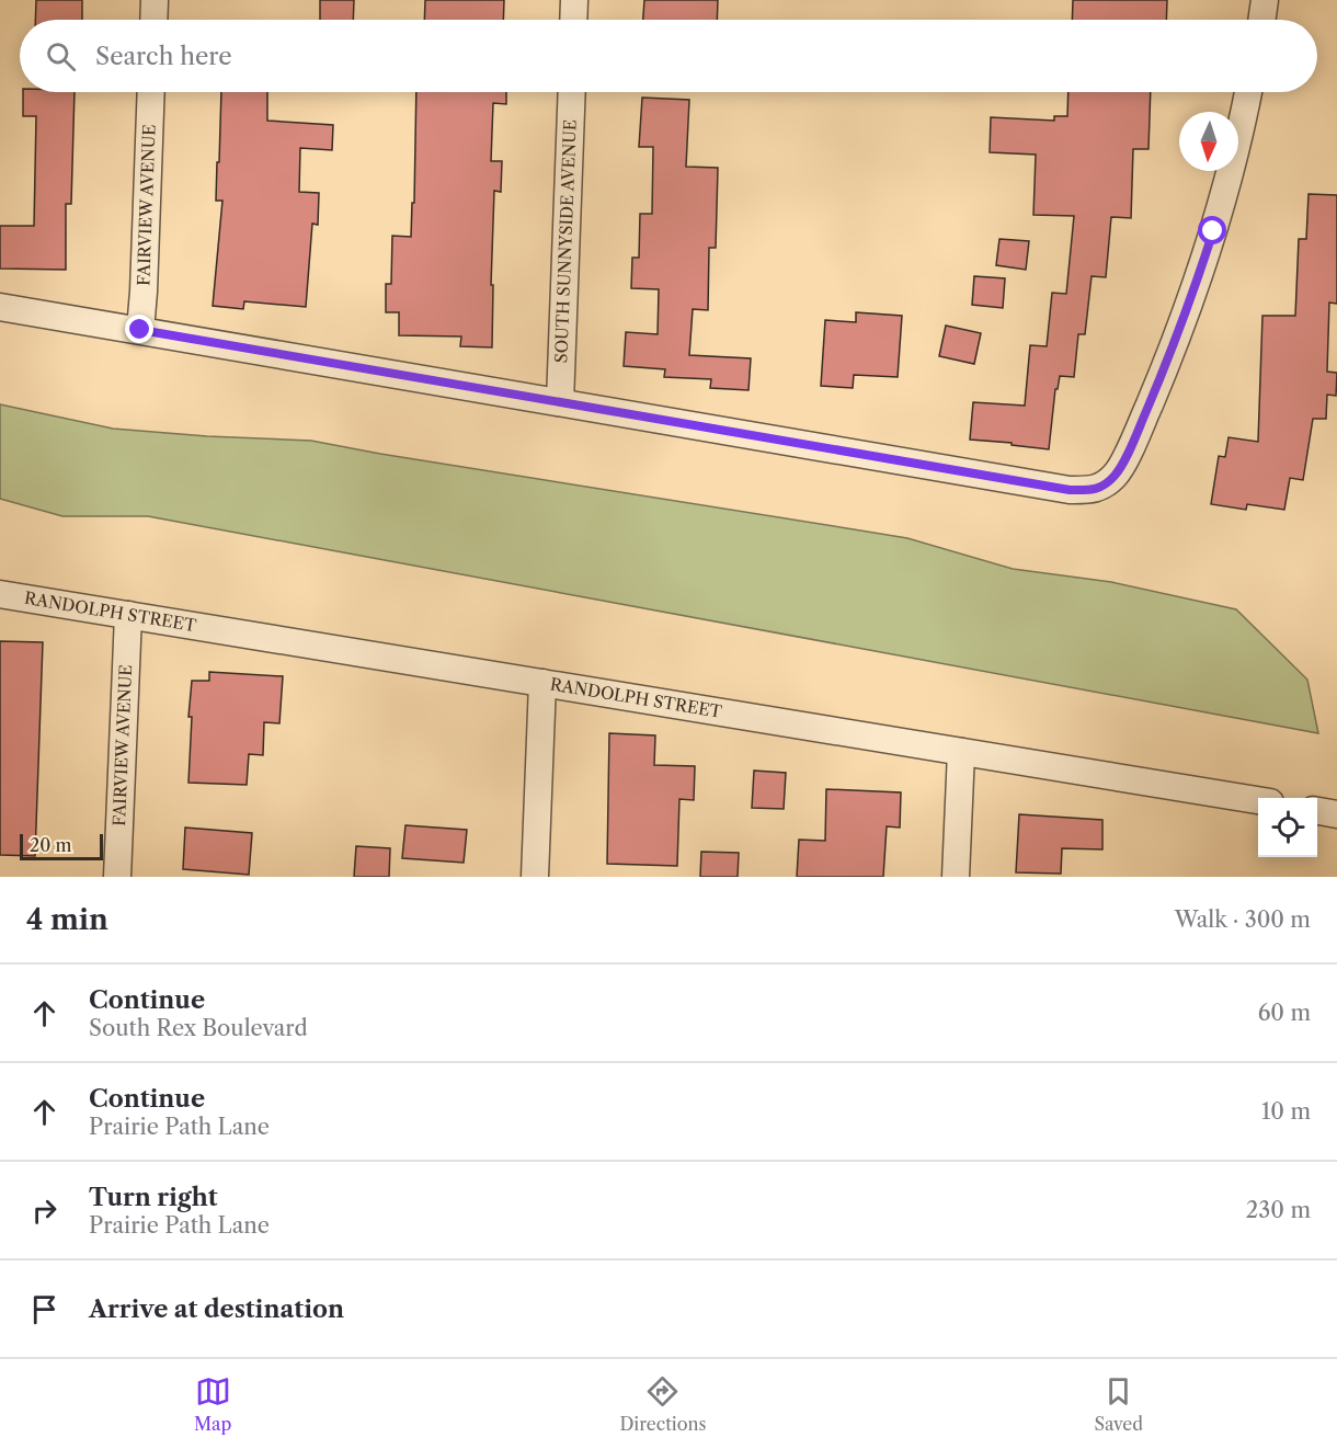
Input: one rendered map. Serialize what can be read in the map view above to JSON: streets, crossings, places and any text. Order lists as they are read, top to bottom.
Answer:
{
  "streets": {
    "street": ["FAIRVIEW AVENUE", "SOUTH SUNNYSIDE AVENUE", "RANDOLPH STREET"]
  },
  "crossings": [
    ["FAIRVIEW AVENUE", "RANDOLPH STREET"]
  ],
  "scale_bar": "20 m",
  "north": "bottom",
  "page": {
    "search": "Search here",
    "scale": "20 m",
    "heading": ["4 min", "Walk · 300 m"],
    "list": [
      ["Continue", "South Rex Boulevard", "60 m"],
      ["Continue", "Prairie Path Lane", "10 m"],
      ["Turn right", "Prairie Path Lane", "230 m"],
      "Arrive at destination"
    ],
    "nav": ["Map", "Directions", "Saved"]
  }
}
